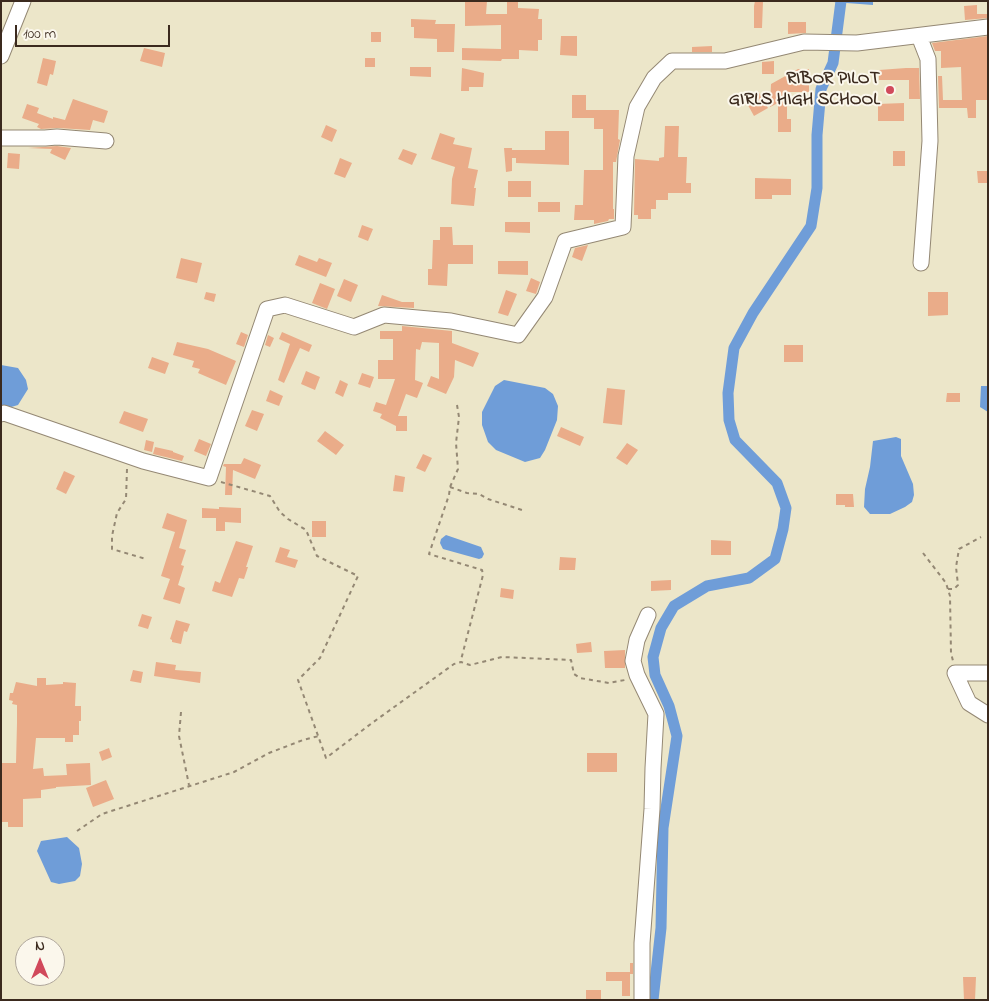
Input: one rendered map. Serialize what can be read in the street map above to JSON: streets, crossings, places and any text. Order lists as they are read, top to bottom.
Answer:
{
  "places": ["RIBOR PILOT GIRLS HIGH SCHOOL"],
  "scale_bar": "100 m",
  "north": "top"
}
